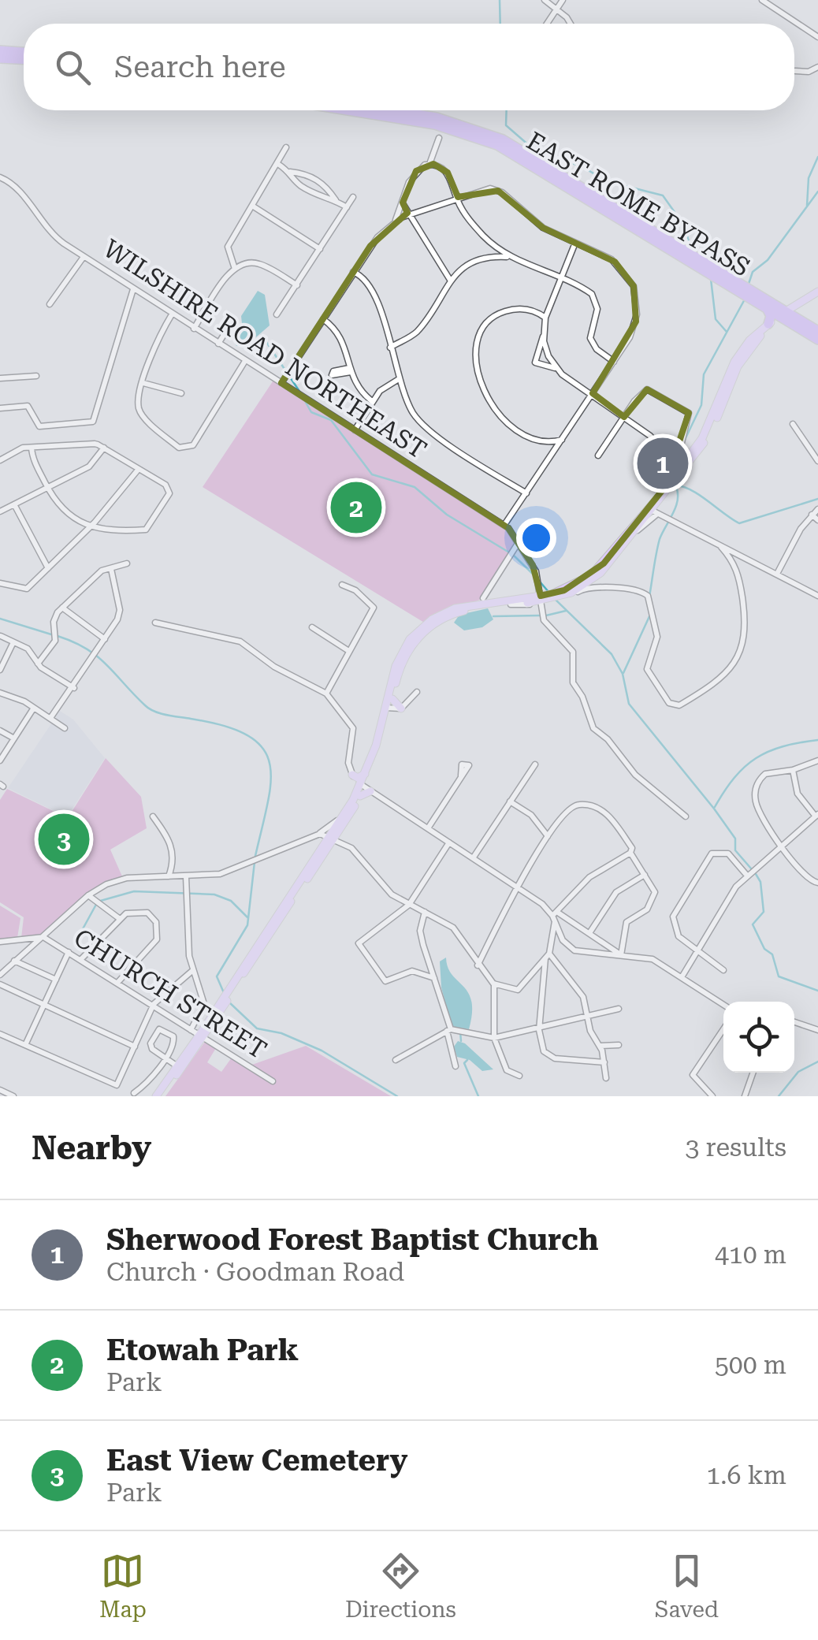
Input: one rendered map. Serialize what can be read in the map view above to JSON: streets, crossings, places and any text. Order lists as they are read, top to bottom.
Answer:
{
  "streets": {
    "highway": ["EAST ROME BYPASS"],
    "street": ["WILSHIRE ROAD NORTHEAST", "CHURCH STREET"]
  },
  "page": {
    "search": "Search here",
    "pins": ["1", "2", "3"],
    "heading": ["Nearby", "3 results"],
    "list": [
      {
        "mark": "1",
        "name": "Sherwood Forest Baptist Church",
        "note": "Church · Goodman Road",
        "value": "410 m"
      },
      {
        "mark": "2",
        "name": "Etowah Park",
        "note": "Park",
        "value": "500 m"
      },
      {
        "mark": "3",
        "name": "East View Cemetery",
        "note": "Park",
        "value": "1.6 km"
      }
    ],
    "nav": ["Map", "Directions", "Saved"]
  }
}
